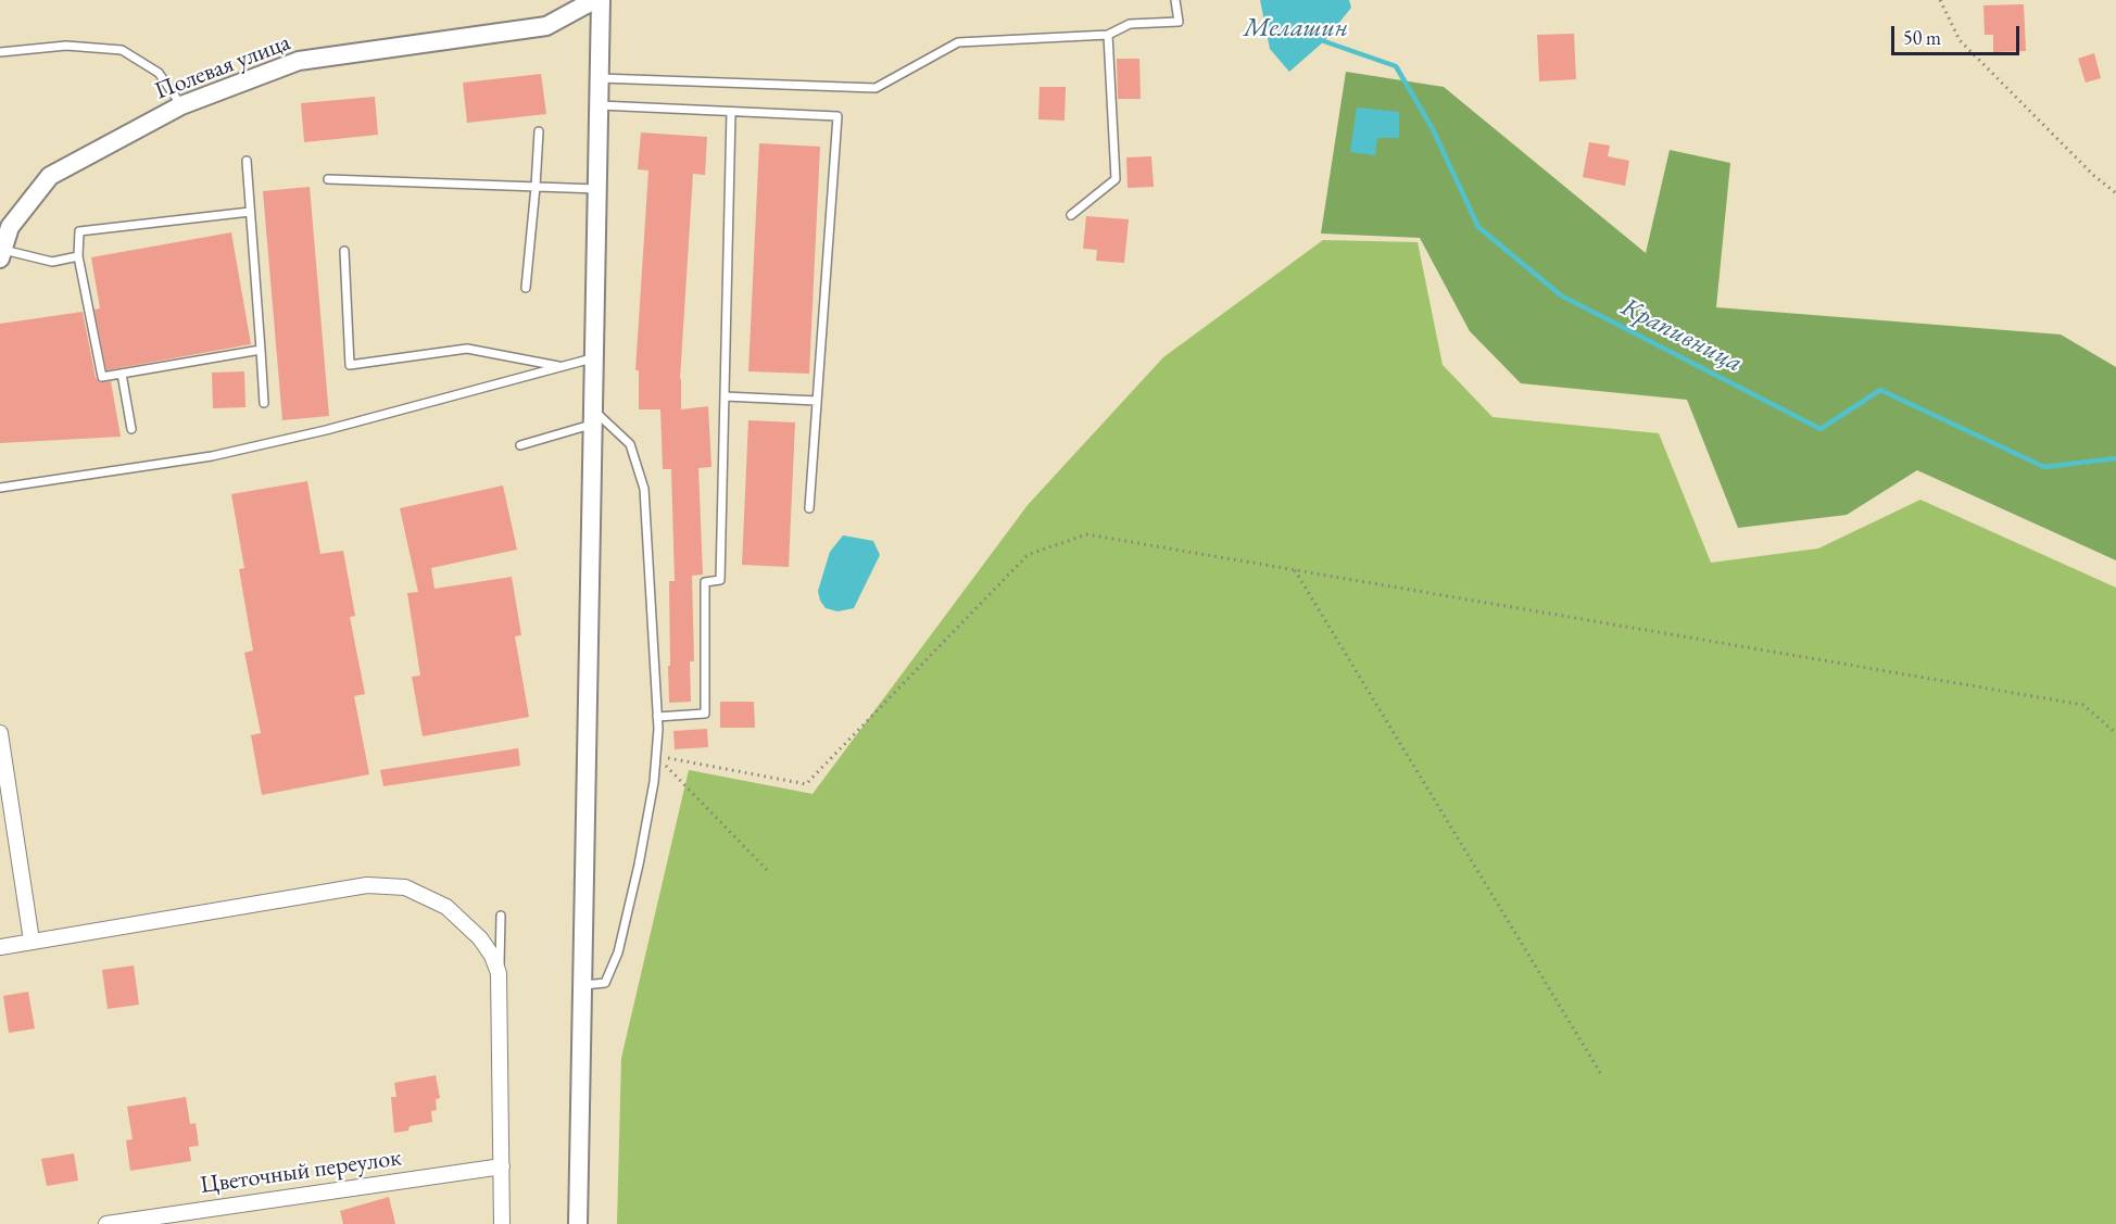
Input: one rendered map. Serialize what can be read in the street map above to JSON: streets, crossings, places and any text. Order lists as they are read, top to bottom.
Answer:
{
  "streets": {
    "street": ["Полевая улица", "Цветочный переулок"]
  },
  "water": ["Мелашин", "Крапивница"],
  "scale_bar": "50 m"
}
